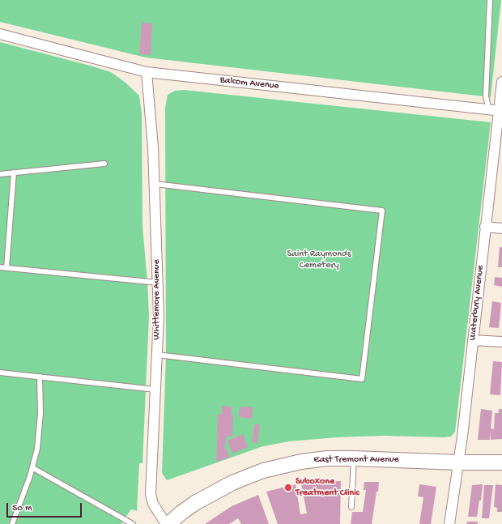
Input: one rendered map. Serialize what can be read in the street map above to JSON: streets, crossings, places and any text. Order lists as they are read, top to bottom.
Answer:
{
  "streets": {
    "main road": ["East Tremont Avenue"],
    "street": ["Balcom Avenue", "Whittemore Avenue", "Waterbury Avenue"]
  },
  "crossings": [
    ["Balcom Avenue", "Whittemore Avenue"],
    ["Balcom Avenue", "Waterbury Avenue"],
    ["Waterbury Avenue", "East Tremont Avenue"]
  ],
  "parks": ["Saint Raymonds Cemetery"],
  "places": ["Suboxone Treatment Clinic"],
  "scale_bar": "50 m"
}
